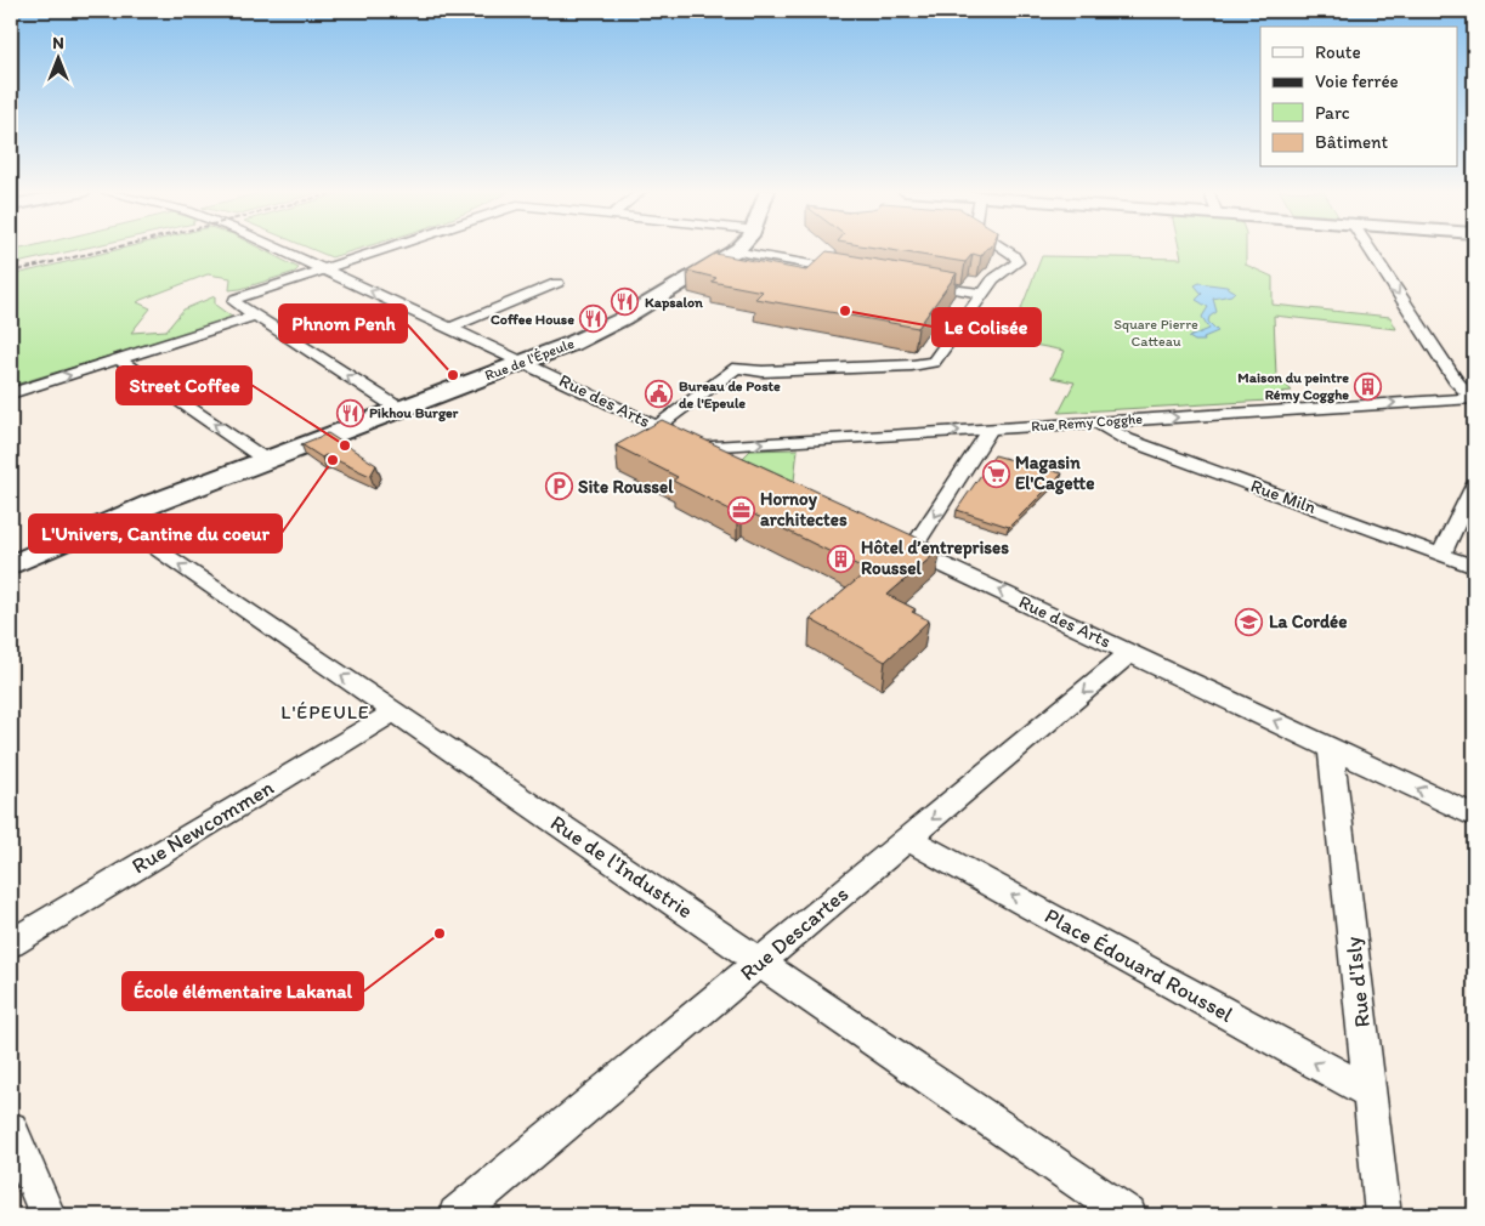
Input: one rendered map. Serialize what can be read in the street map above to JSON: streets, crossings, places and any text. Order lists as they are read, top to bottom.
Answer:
{
  "streets": {
    "street": [
      "Rue de l'Épeule",
      "Rue des Arts",
      "Rue Remy Cogghe",
      "Rue Miln",
      "Rue Newcommen",
      "Rue de l'Industrie",
      "Rue Descartes",
      "Place Édouard Roussel",
      "Rue d'Isly"
    ]
  },
  "crossings": [
    ["Rue de l'Épeule", "Rue des Arts"],
    ["Rue de l'Épeule", "Rue de l'Industrie"],
    ["Rue des Arts", "Rue Remy Cogghe"],
    ["Rue des Arts", "Rue Descartes"],
    ["Rue des Arts", "Rue d'Isly"],
    ["Rue Remy Cogghe", "Rue Miln"],
    ["Rue Newcommen", "Rue de l'Industrie"],
    ["Rue de l'Industrie", "Rue Descartes"],
    ["Rue Descartes", "Place Édouard Roussel"],
    ["Place Édouard Roussel", "Rue d'Isly"]
  ],
  "one_way": ["Rue des Arts", "Rue Remy Cogghe", "Place Édouard Roussel"],
  "districts": ["L'ÉPEULE"],
  "parks": ["Square Pierre Catteau"],
  "places": {
    "restaurant": ["Kapsalon", "Coffee House", "Pikhou Burger"],
    "other": [
      "Le Colisée",
      "Phnom Penh",
      "Street Coffee",
      "L'Univers, Cantine du coeur",
      "École élémentaire Lakanal"
    ],
    "building": ["Maison du peintre Rémy Cogghe", "Hôtel d’entreprises Roussel"],
    "public building": ["Bureau de Poste de l'Epeule"],
    "supermarket": ["Magasin El'Cagette"],
    "parking": ["Site Roussel"],
    "office": ["Hornoy architectes"],
    "school or university": ["La Cordée"]
  },
  "legend": [
    "Route",
    "Voie ferrée",
    "Parc",
    "Bâtiment"
  ],
  "north": "top"
}
